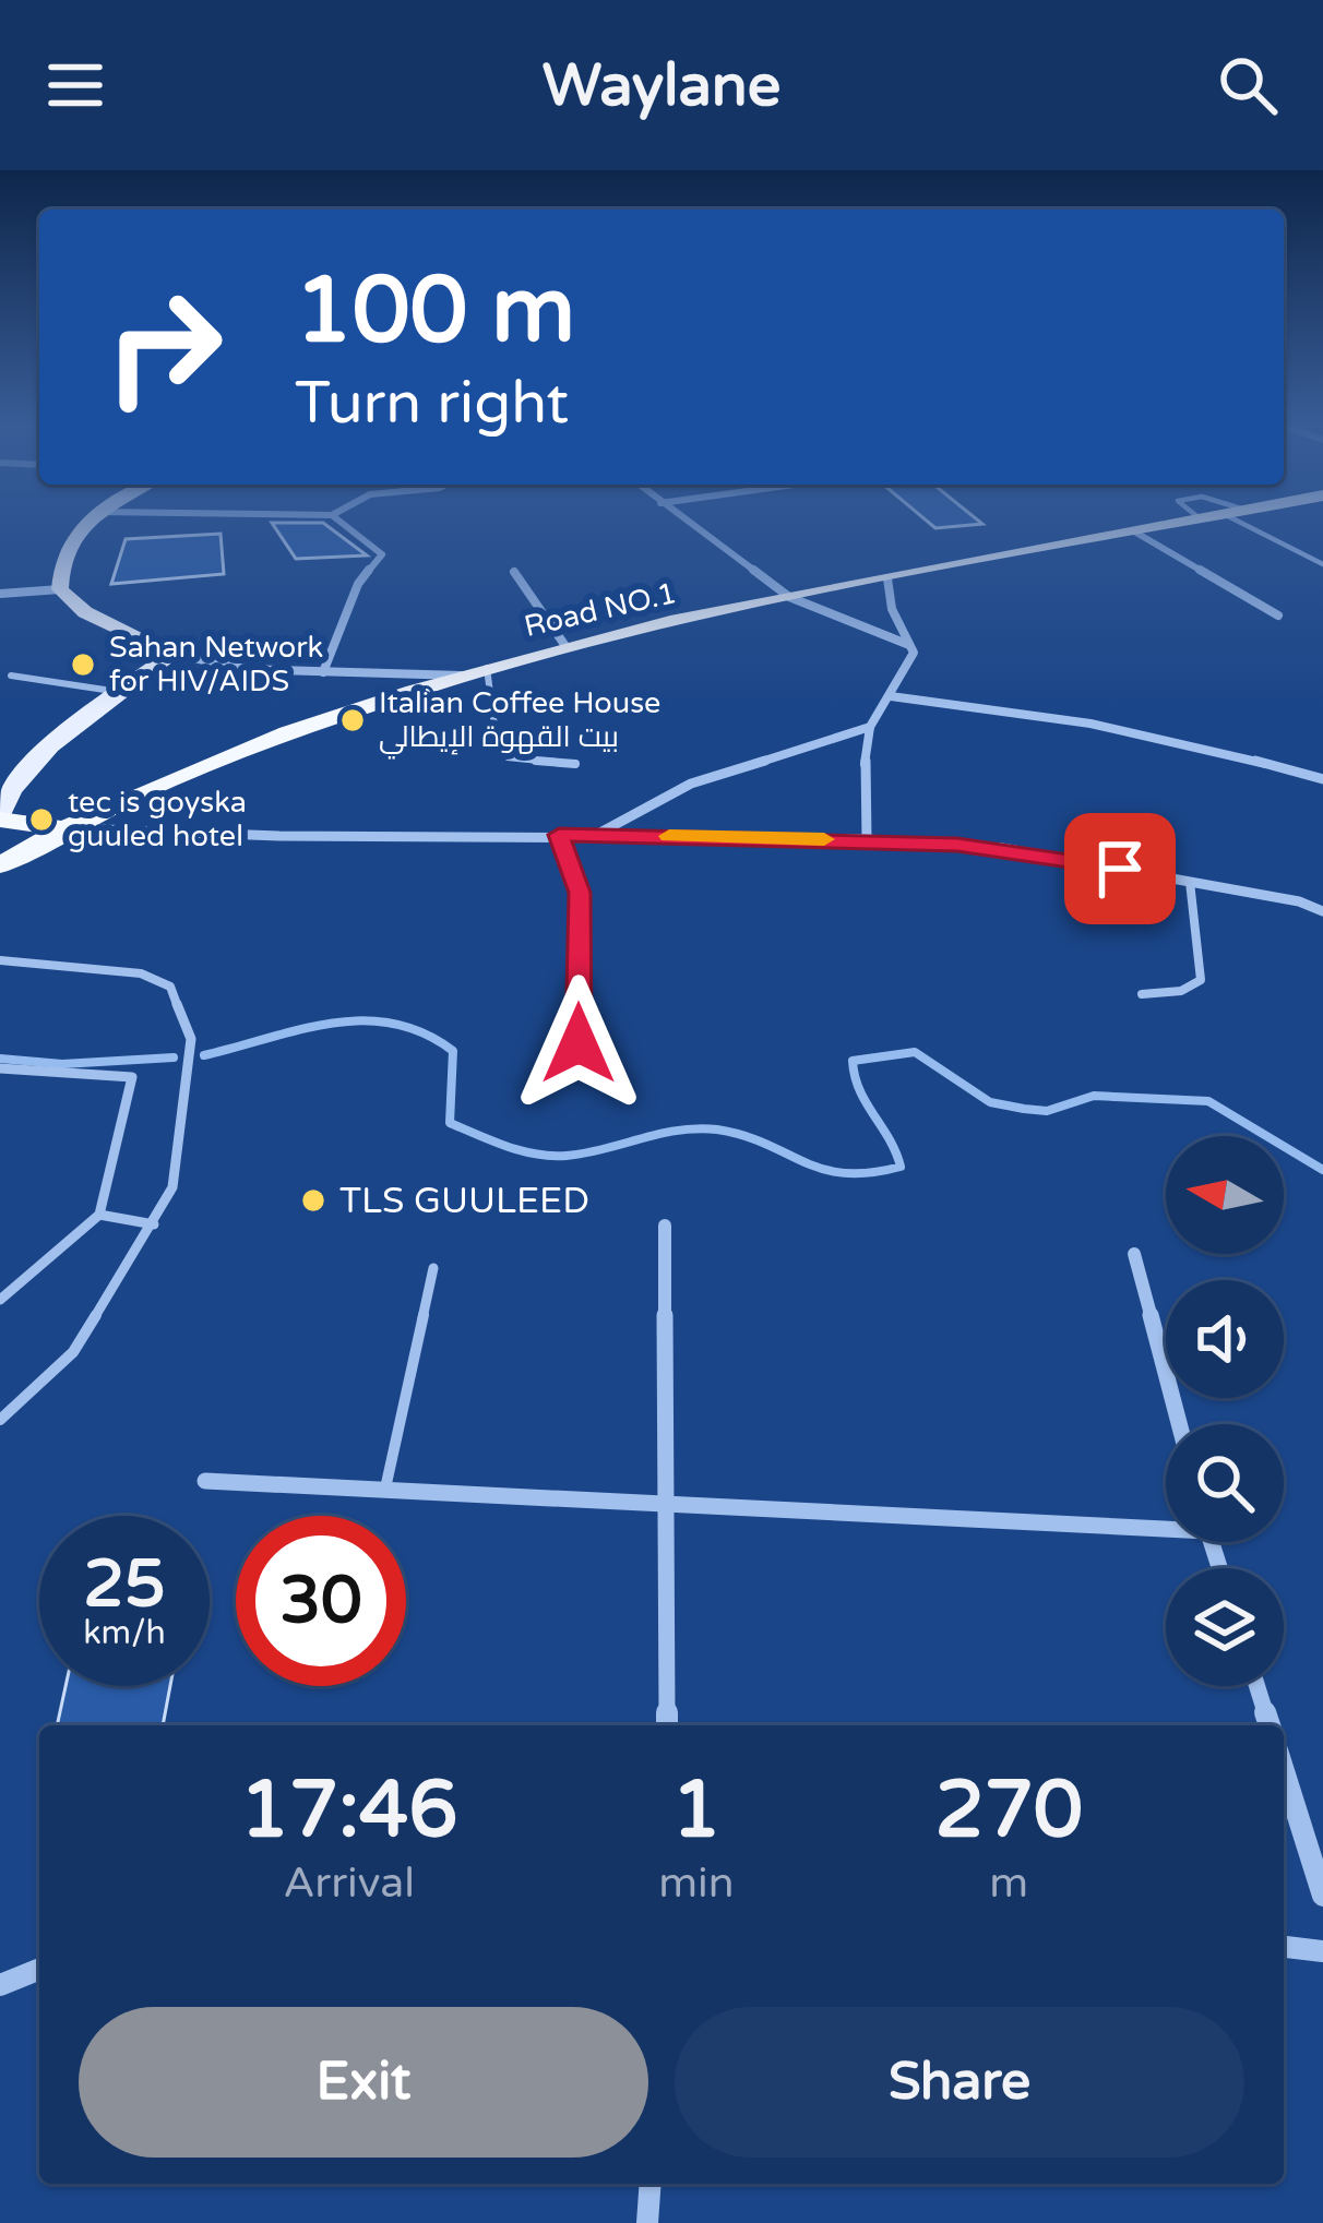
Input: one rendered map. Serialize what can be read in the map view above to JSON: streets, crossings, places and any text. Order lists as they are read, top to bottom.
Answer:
{
  "streets": {
    "highway": ["Road NO.1"]
  },
  "places": [
    "Sahan Network for HIV/AIDS",
    "Italian Coffee House بيت القهوة الإيطالي",
    "tec is goyska guuled hotel",
    "TLS GUULEED"
  ],
  "north": "left",
  "page": {
    "header": "Waylane",
    "turn": ["100 m", "Turn right"],
    "speed": "25 km/h",
    "limit": "30",
    "eta": [
      "17:46",
      "Arrival",
      "1",
      "min",
      "270",
      "m"
    ],
    "buttons": ["Exit", "Share"]
  }
}
